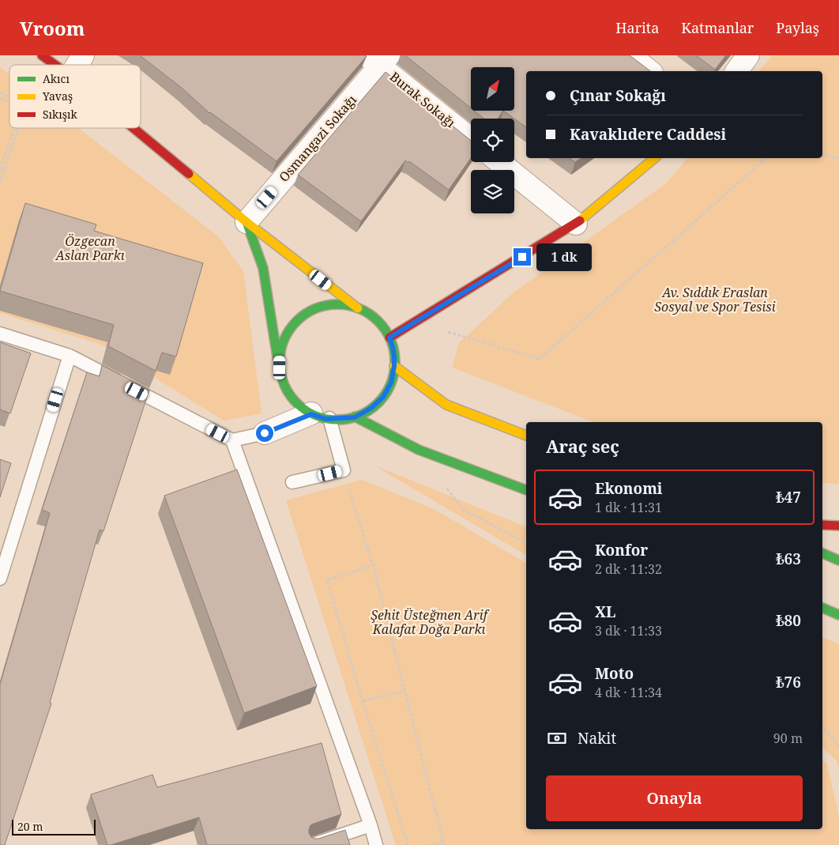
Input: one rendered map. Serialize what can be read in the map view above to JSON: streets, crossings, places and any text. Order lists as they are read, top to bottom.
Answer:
{
  "streets": {
    "street": ["Burak Sokağı", "Osmangazi Sokağı"]
  },
  "crossings": [
    ["Burak Sokağı", "Osmangazi Sokağı"]
  ],
  "parks": ["Özgecan Aslan Parkı", "Av. Sıddık Eraslan Sosyal ve Spor Tesisi", "Şehit Üsteğmen Arif Kalafat Doğa Parkı"],
  "legend": ["Akıcı", "Yavaş", "Sıkışık"],
  "scale_bar": "20 m",
  "north": "top right",
  "page": {
    "header": "Vroom",
    "nav": ["Harita", "Katmanlar", "Paylaş"],
    "banner": ["Çınar Sokağı", "Kavaklıdere Caddesi"],
    "bubble": "1 dk",
    "heading": "Araç seç",
    "list": [
      {
        "name": "Ekonomi",
        "note": "1 dk · 11:31",
        "value": "₺47"
      },
      {
        "name": "Konfor",
        "note": "2 dk · 11:32",
        "value": "₺63"
      },
      {
        "name": "XL",
        "note": "3 dk · 11:33",
        "value": "₺80"
      },
      {
        "name": "Moto",
        "note": "4 dk · 11:34",
        "value": "₺76"
      }
    ],
    "pay": ["Nakit", "90 m"],
    "buttons": "Onayla",
    "scale": "20 m"
  }
}
